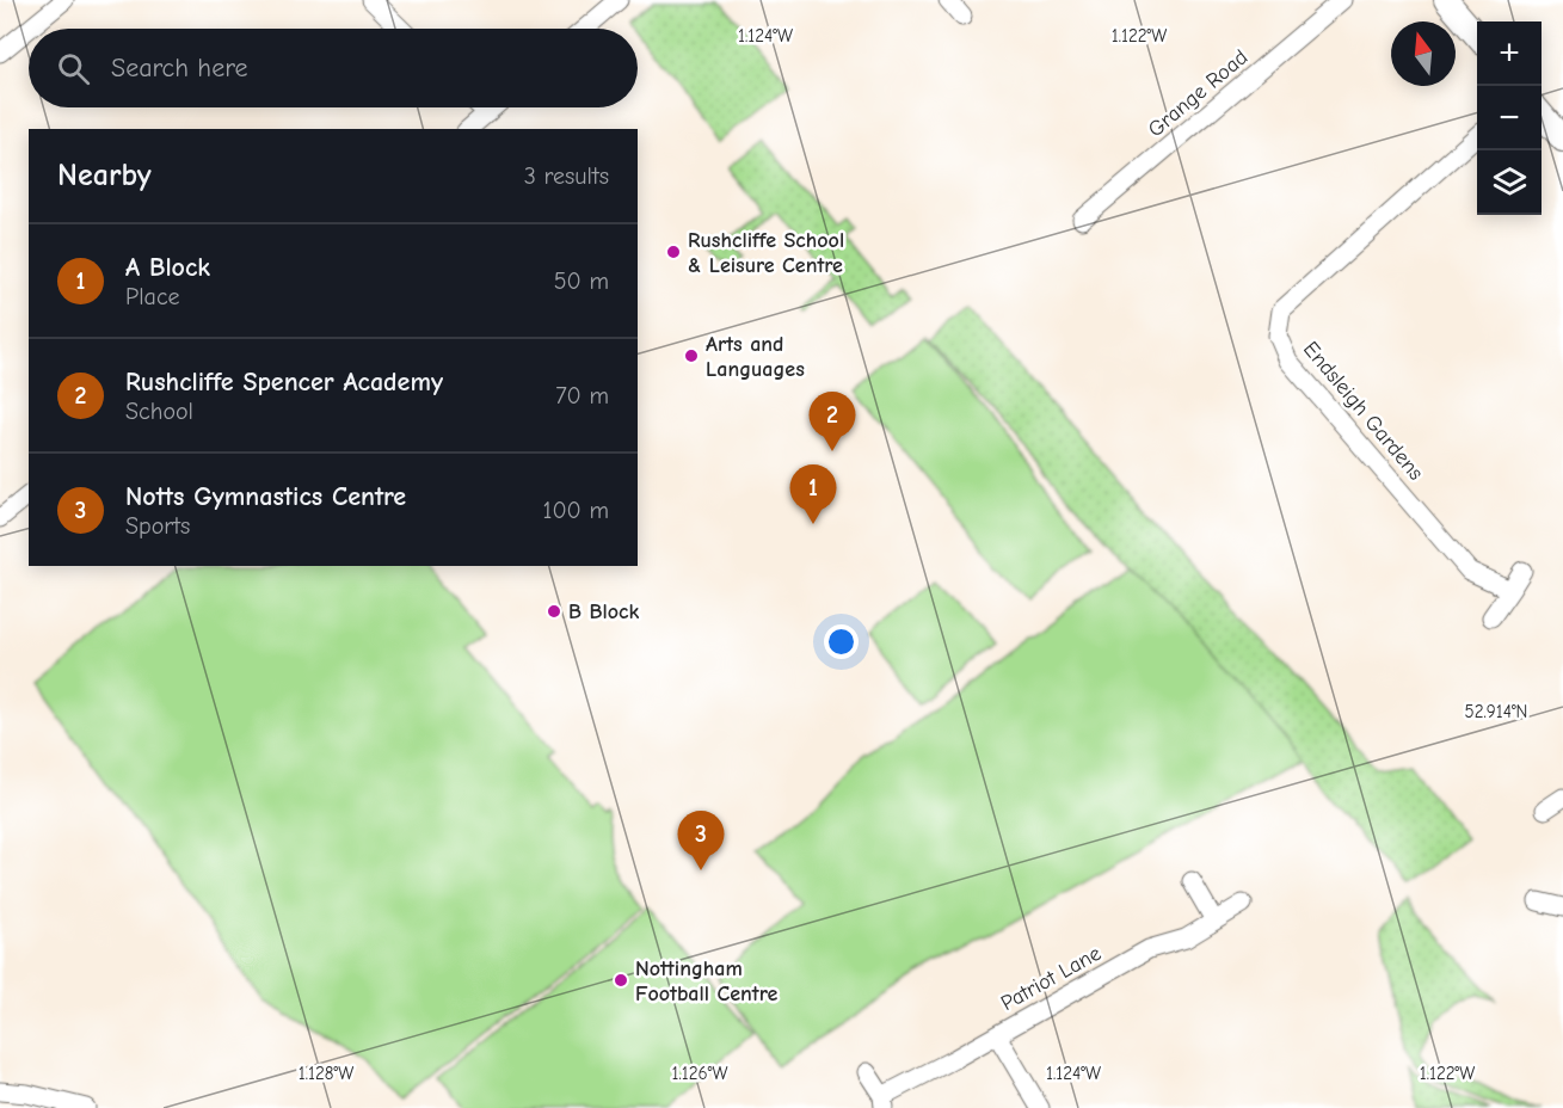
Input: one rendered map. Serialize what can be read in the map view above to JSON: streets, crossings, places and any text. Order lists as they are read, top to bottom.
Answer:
{
  "streets": {
    "street": ["Grange Road", "Endsleigh Gardens", "Patriot Lane"]
  },
  "places": [
    "Rushcliffe School & Leisure Centre",
    "Arts and Languages",
    "B Block",
    "Nottingham Football Centre"
  ],
  "north": "top",
  "page": {
    "map_buttons": ["+", "−"],
    "search": "Search here",
    "heading": ["Nearby", "3 results"],
    "list": [
      {
        "mark": "1",
        "name": "A Block",
        "note": "Place",
        "value": "50 m"
      },
      {
        "mark": "2",
        "name": "Rushcliffe Spencer Academy",
        "note": "School",
        "value": "70 m"
      },
      {
        "mark": "3",
        "name": "Notts Gymnastics Centre",
        "note": "Sports",
        "value": "100 m"
      }
    ],
    "pins": ["2", "1", "3"]
  },
  "coordinates": [
    "1.124°W",
    "1.122°W",
    "52.914°N",
    "1.128°W",
    "1.126°W"
  ]
}
